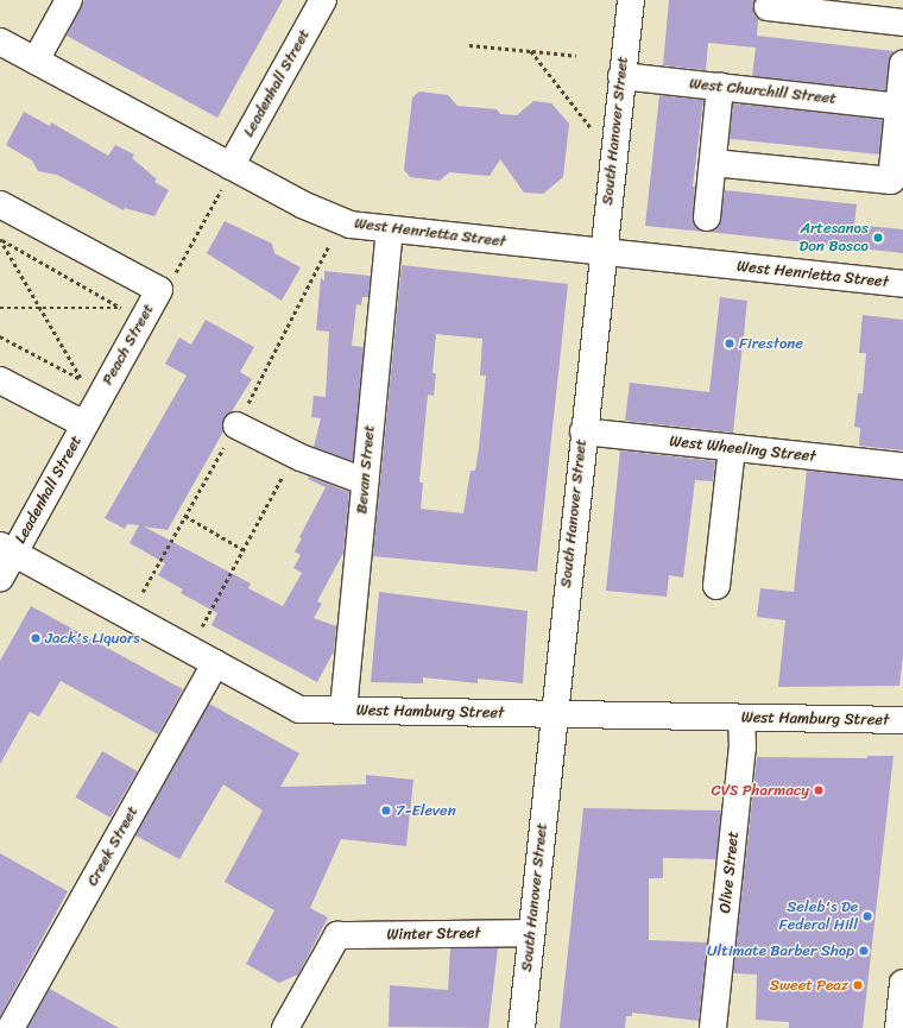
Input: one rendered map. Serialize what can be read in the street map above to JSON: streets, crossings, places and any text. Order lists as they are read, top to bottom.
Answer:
{
  "streets": {
    "street": [
      "Leadenhall Street",
      "West Churchill Street",
      "South Hanover Street",
      "West Henrietta Street",
      "Peach Street",
      "West Wheeling Street",
      "Bevan Street",
      "West Hamburg Street",
      "Creek Street",
      "Olive Street",
      "Winter Street"
    ]
  },
  "crossings": [
    ["Leadenhall Street", "West Henrietta Street"],
    ["Leadenhall Street", "Peach Street"],
    ["Leadenhall Street", "West Hamburg Street"],
    ["West Churchill Street", "South Hanover Street"],
    ["South Hanover Street", "West Henrietta Street"],
    ["South Hanover Street", "West Wheeling Street"],
    ["South Hanover Street", "West Hamburg Street"],
    ["South Hanover Street", "Winter Street"],
    ["West Henrietta Street", "Bevan Street"],
    ["Bevan Street", "West Hamburg Street"],
    ["West Hamburg Street", "Creek Street"],
    ["West Hamburg Street", "Olive Street"]
  ],
  "places": [
    "Artesanos Don Bosco",
    "Firestone",
    "Jack's Liquors",
    "CVS Pharmacy",
    "7-Eleven",
    "Seleb's De Federal Hill",
    "Ultimate Barber Shop",
    "Sweet Peaz"
  ]
}
